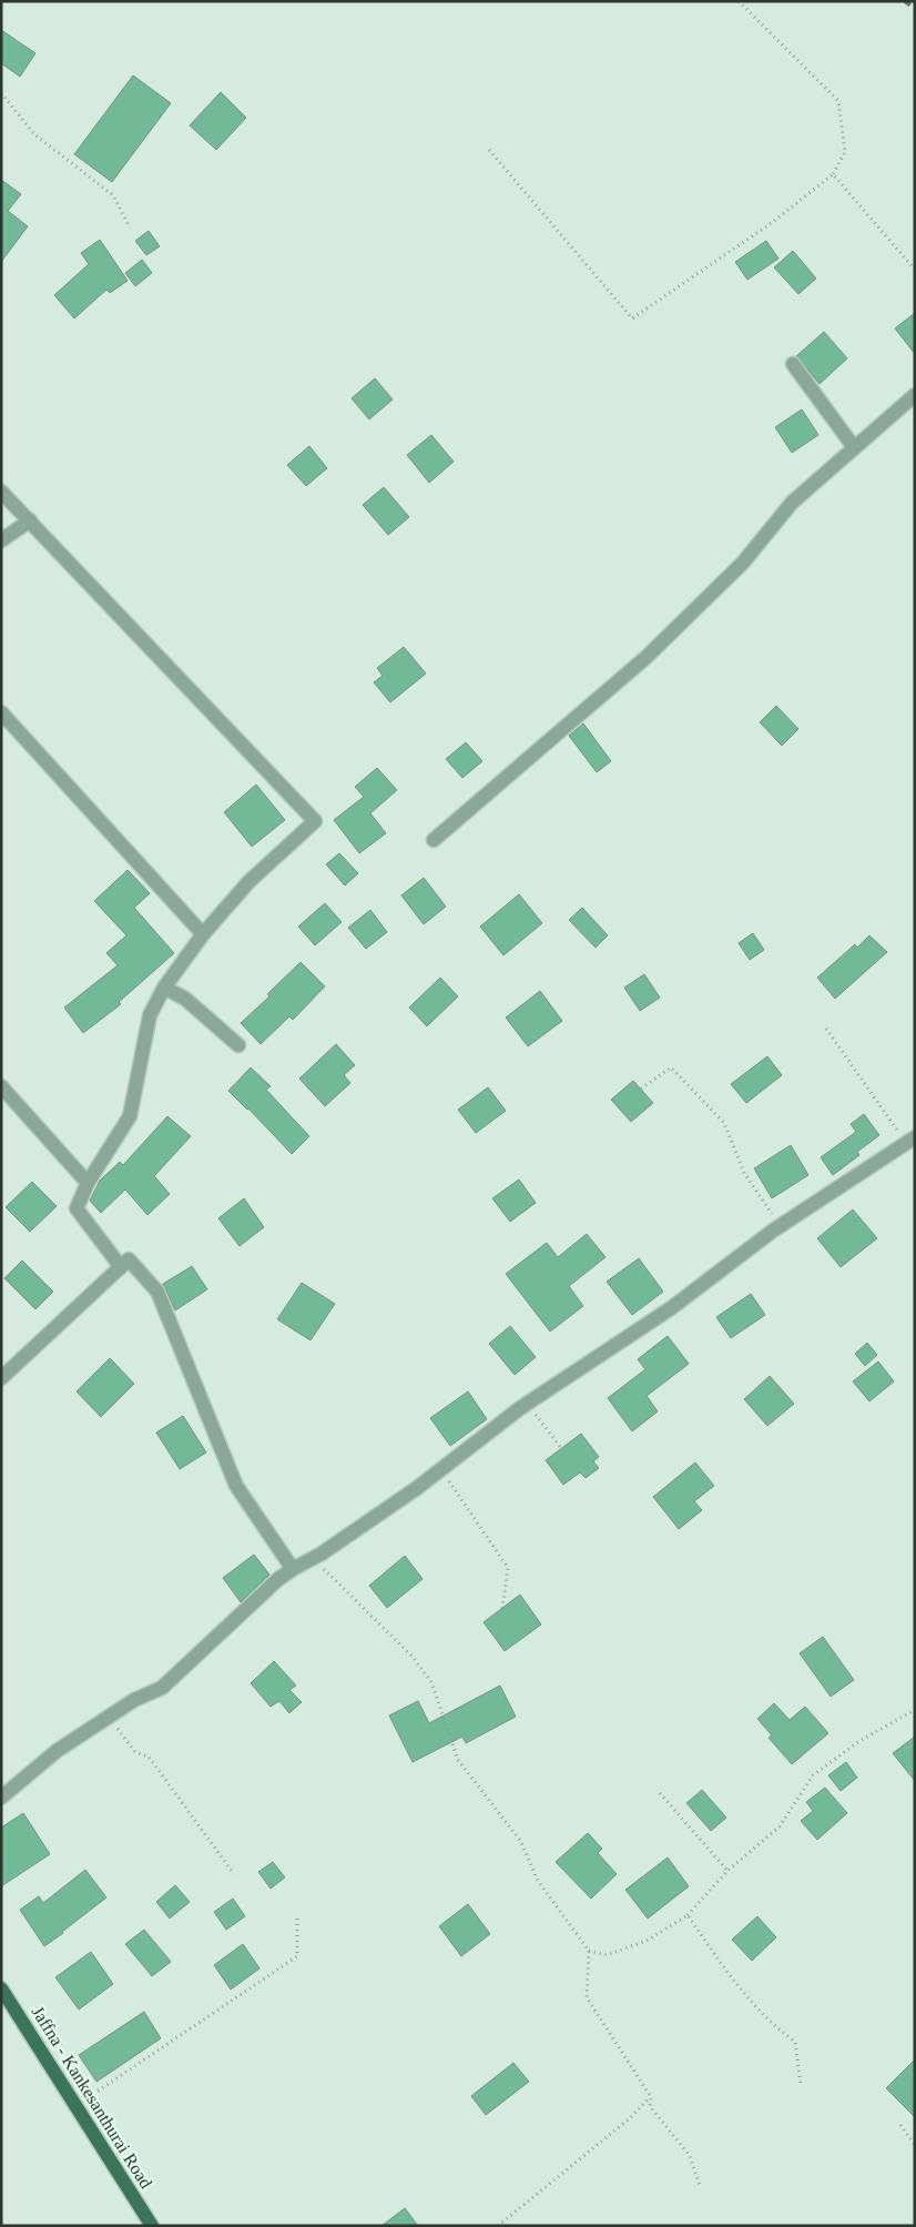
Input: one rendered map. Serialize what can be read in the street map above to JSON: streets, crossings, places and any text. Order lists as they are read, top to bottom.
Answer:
{
  "streets": {
    "main road": ["Jaffna - Kankesanthurai Road"]
  }
}
